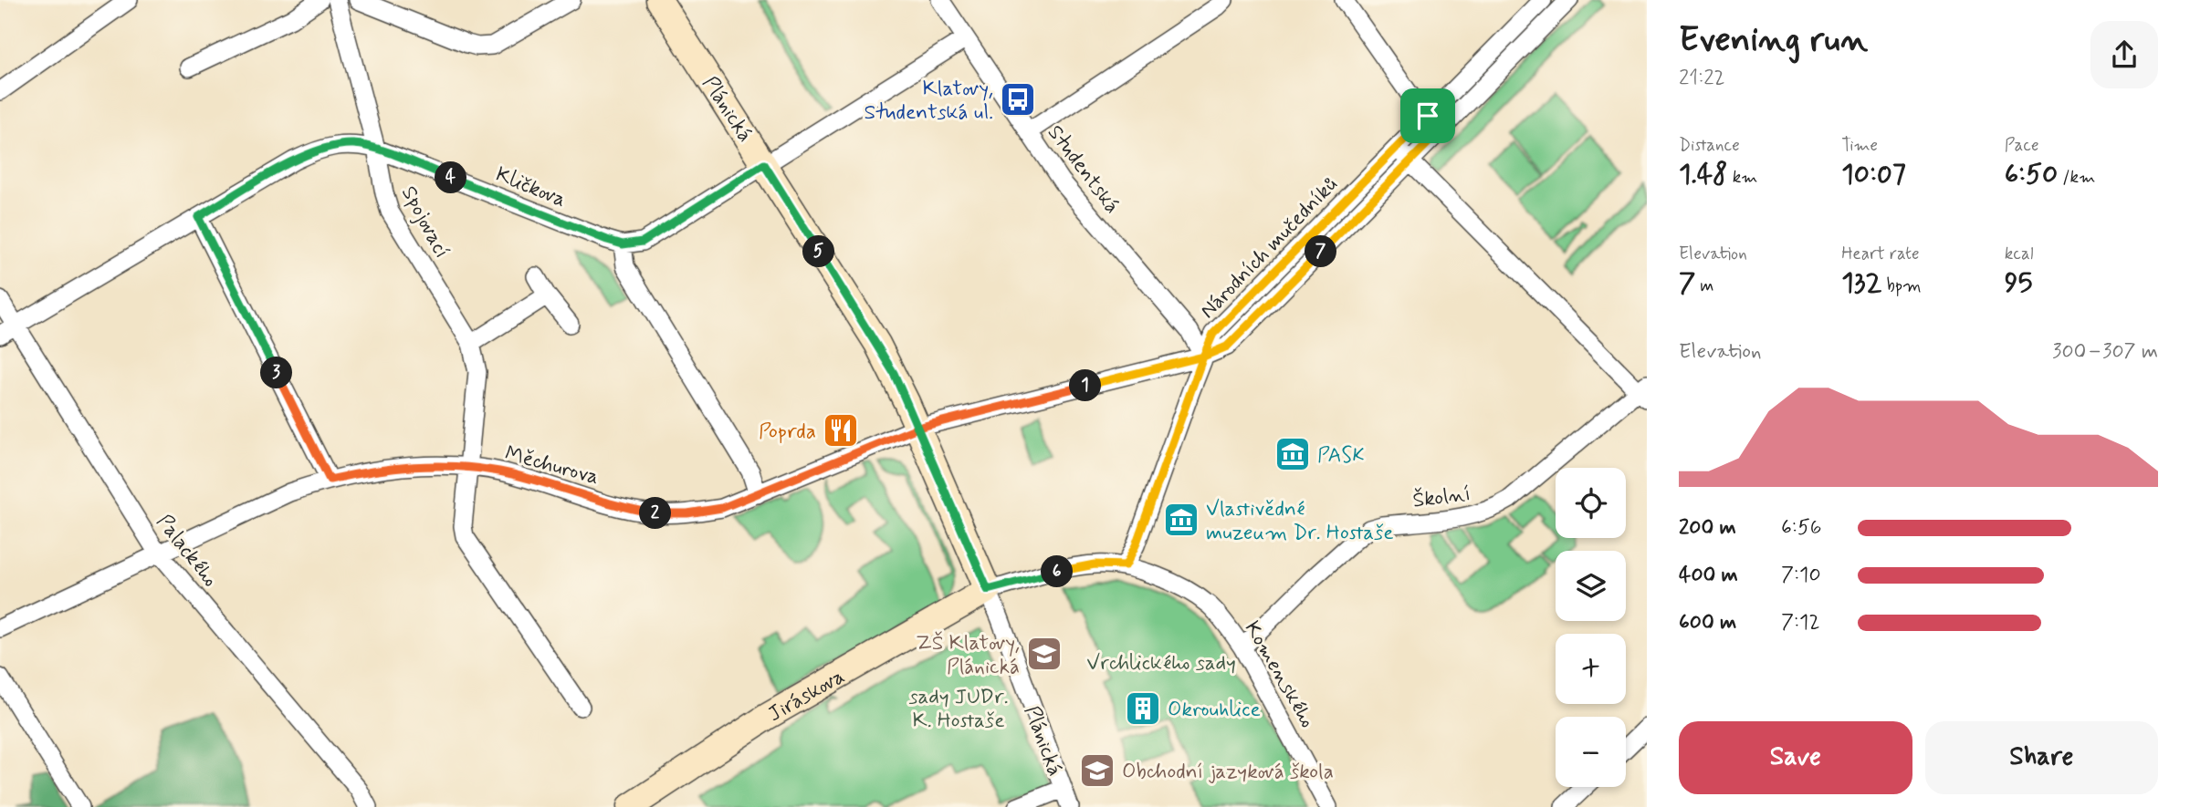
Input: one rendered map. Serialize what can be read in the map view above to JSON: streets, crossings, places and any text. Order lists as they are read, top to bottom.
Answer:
{
  "streets": {
    "main road": ["Plánická", "Jiráskova"],
    "street": [
      "Studentská",
      "Kličkova",
      "Spojovací",
      "Národních mučedníků",
      "Měchurova",
      "Školní",
      "Palackého",
      "Komenského"
    ]
  },
  "crossings": [
    ["Plánická", "Měchurova"],
    ["Plánická", "Komenského"],
    ["Plánická", "Jiráskova"],
    ["Studentská", "Národních mučedníků"],
    ["Studentská", "Měchurova"],
    ["Kličkova", "Spojovací"],
    ["Kličkova", "Palackého"],
    ["Spojovací", "Měchurova"],
    ["Národních mučedníků", "Měchurova"],
    ["Měchurova", "Palackého"],
    ["Školní", "Komenského"],
    ["Komenského", "Jiráskova"]
  ],
  "parks": ["Vrchlického sady", "sady JUDr. K. Hostaše"],
  "places": {
    "bus stop": ["Klatovy, Studentská ul."],
    "restaurant": ["Poprda"],
    "museum": ["PASK", "Vlastivědné muzeum Dr. Hostaše"],
    "school or university": ["ZŠ Klatovy, Plánická", "Obchodní jazyková škola"],
    "building": ["Okrouhlice"]
  },
  "page": {
    "heading": ["Evening run", "21:22"],
    "stats": [
      ["Distance", "1.48 km"],
      ["Time", "10:07"],
      ["Pace", "6:50 /km"],
      ["Elevation", "7 m"],
      ["Heart rate", "132 bpm"],
      ["kcal", "95"]
    ],
    "pins": [
      "4",
      "5",
      "7",
      "3",
      "1",
      "2",
      "6"
    ],
    "chart": ["Elevation", "300–307 m"],
    "map_buttons": ["+", "−"],
    "list": [
      {
        "name": "200 m",
        "note": "6:56"
      },
      {
        "name": "400 m",
        "note": "7:10"
      },
      {
        "name": "600 m",
        "note": "7:12"
      }
    ],
    "buttons": ["Save", "Share"]
  }
}
